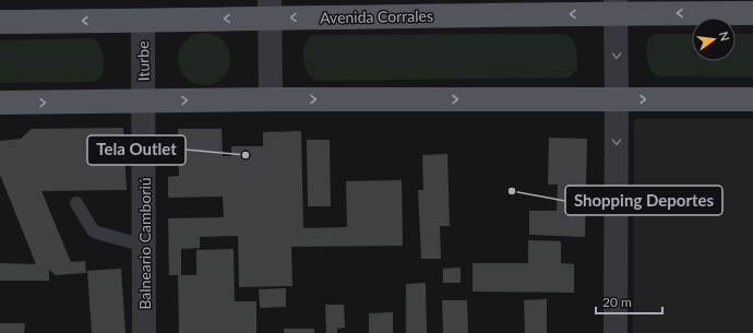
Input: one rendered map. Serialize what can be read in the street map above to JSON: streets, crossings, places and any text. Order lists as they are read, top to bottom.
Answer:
{
  "streets": {
    "main road": ["Avenida Corrales"],
    "street": ["Iturbe", "Balneario Camboriú"]
  },
  "crossings": [
    ["Avenida Corrales", "Iturbe"],
    ["Iturbe", "Balneario Camboriú"]
  ],
  "places": ["Tela Outlet", "Shopping Deportes"],
  "scale_bar": "20 m",
  "north": "right"
}
